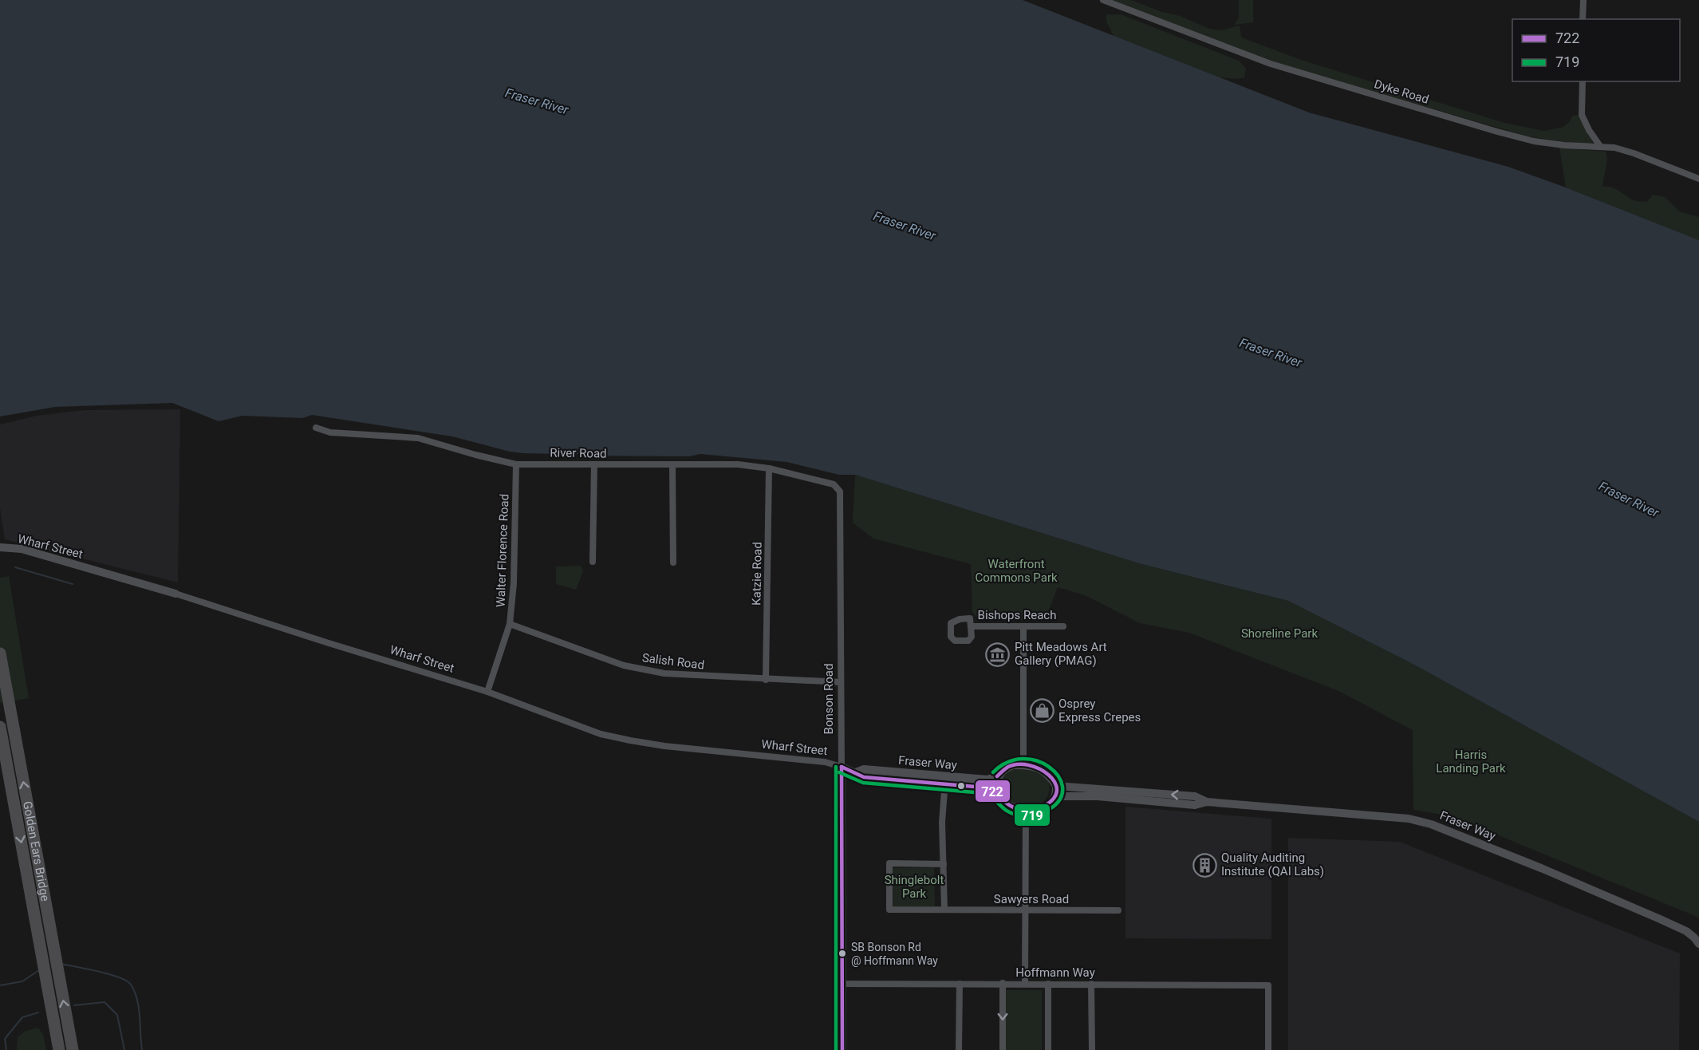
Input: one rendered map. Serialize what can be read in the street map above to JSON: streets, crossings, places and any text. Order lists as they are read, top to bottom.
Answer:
{
  "streets": {
    "highway": ["Golden Ears Bridge"],
    "street": [
      "Dyke Road",
      "River Road",
      "Wharf Street",
      "Walter Florence Road",
      "Katzie Road",
      "Bishops Reach",
      "Salish Road",
      "Bonson Road",
      "Fraser Way",
      "Sawyers Road",
      "Hoffmann Way"
    ]
  },
  "crossings": [
    ["River Road", "Walter Florence Road"],
    ["River Road", "Katzie Road"],
    ["River Road", "Bonson Road"],
    ["Wharf Street", "Walter Florence Road"],
    ["Wharf Street", "Bonson Road"],
    ["Wharf Street", "Fraser Way"],
    ["Walter Florence Road", "Salish Road"],
    ["Katzie Road", "Salish Road"],
    ["Salish Road", "Bonson Road"],
    ["Bonson Road", "Fraser Way"],
    ["Bonson Road", "Hoffmann Way"]
  ],
  "water": ["Fraser River"],
  "parks": [
    "Waterfront Commons Park",
    "Shoreline Park",
    "Harris Landing Park",
    "Shinglebolt Park"
  ],
  "places": {
    "museum": ["Pitt Meadows Art Gallery (PMAG)"],
    "shop": ["Osprey Express Crepes"],
    "building": ["Quality Auditing Institute (QAI Labs)"],
    "other": ["SB Bonson Rd @ Hoffmann Way"]
  },
  "lines": ["transit line 719", "transit line 722"],
  "legend": ["722", "719"]
}
